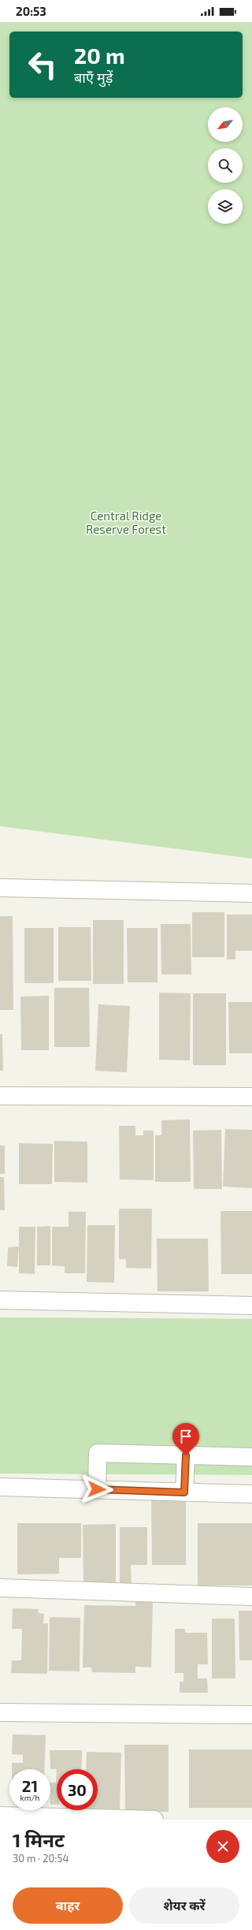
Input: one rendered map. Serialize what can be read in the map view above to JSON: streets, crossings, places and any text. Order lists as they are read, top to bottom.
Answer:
{
  "parks": ["Central Ridge Reserve Forest"],
  "north": "bottom left",
  "page": {
    "status": "20:53",
    "turn": ["20 m", "बाएँ मुड़ें"],
    "speed": "21 km/h",
    "limit": "30",
    "heading": ["1 मिनट", "30 m · 20:54"],
    "buttons": ["बाहर", "शेयर करें"]
  }
}
